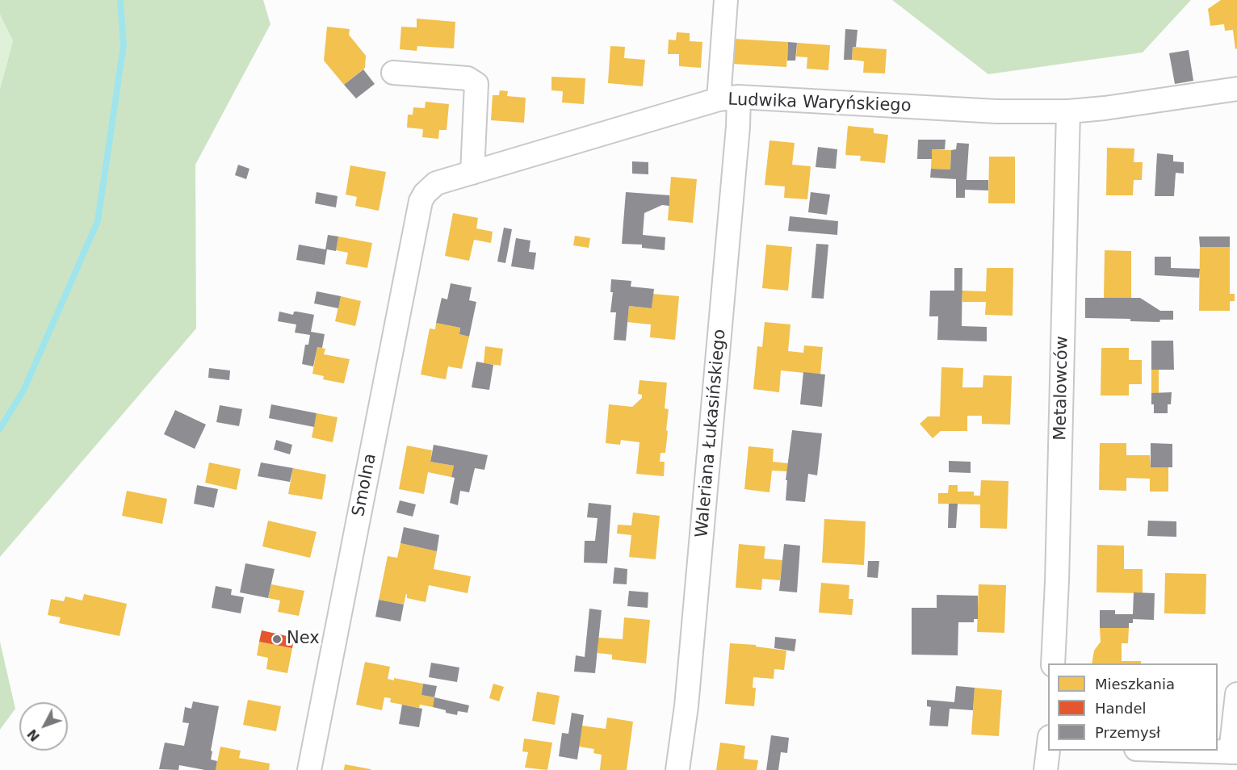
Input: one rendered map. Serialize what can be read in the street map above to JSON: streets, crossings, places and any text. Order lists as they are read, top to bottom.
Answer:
{
  "streets": {
    "street": [
      "Ludwika Waryńskiego",
      "Metalowców",
      "Waleriana Łukasińskiego",
      "Smolna"
    ]
  },
  "crossings": [
    ["Ludwika Waryńskiego", "Metalowców"],
    ["Ludwika Waryńskiego", "Waleriana Łukasińskiego"],
    ["Ludwika Waryńskiego", "Smolna"]
  ],
  "places": ["Nex"],
  "legend": ["Mieszkania", "Handel", "Przemysł"],
  "north": "bottom left"
}
